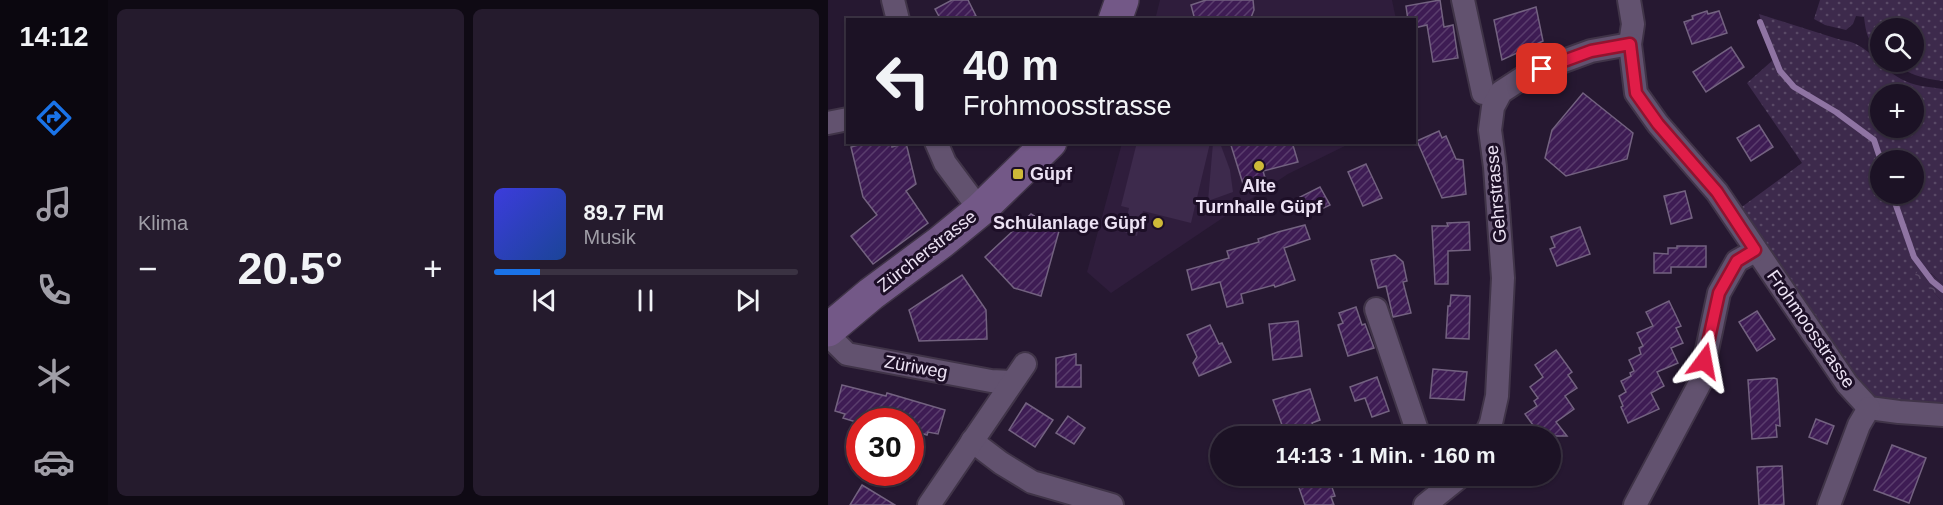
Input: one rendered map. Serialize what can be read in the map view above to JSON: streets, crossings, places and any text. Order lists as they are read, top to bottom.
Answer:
{
  "streets": {
    "main road": ["Zürcherstrasse"],
    "street": ["Gehrstrasse", "Frohmoosstrasse", "Züriweg"]
  },
  "crossings": [
    ["Gehrstrasse", "Frohmoosstrasse"],
    ["Zürcherstrasse", "Züriweg"]
  ],
  "places": {
    "other": ["Alte Turnhalle Güpf", "Schulanlage Güpf"],
    "transit": ["Güpf"]
  },
  "page": {
    "tabs": "14:12",
    "tile": "Klima",
    "map_buttons": ["+", "−"],
    "turn": ["40 m", "Frohmoosstrasse"],
    "song": ["89.7 FM", "Musik"],
    "heat": ["−", "20.5°", "+"],
    "limit": "30",
    "trip": "14:13 · 1 Min. · 160 m"
  }
}
